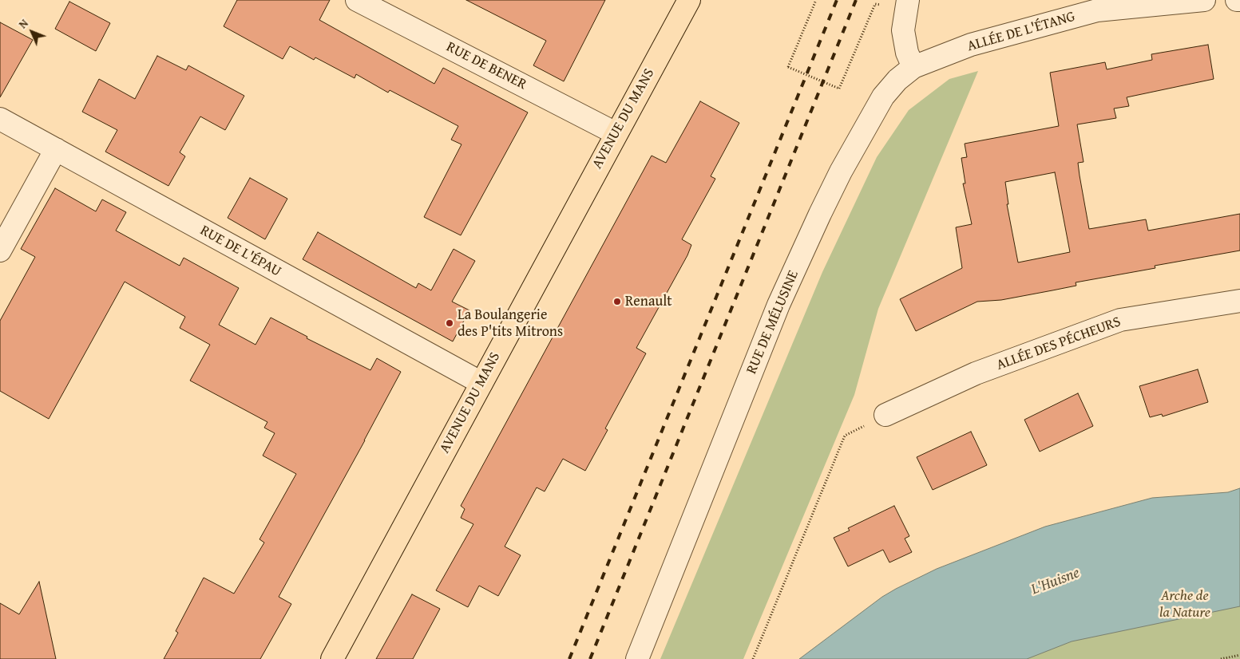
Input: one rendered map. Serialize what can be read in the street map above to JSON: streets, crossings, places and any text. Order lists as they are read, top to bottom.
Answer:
{
  "streets": {
    "main road": ["AVENUE DU MANS"],
    "street": [
      "ALLÉE DE L'ÉTANG",
      "RUE DE BENER",
      "RUE DE L'ÉPAU",
      "RUE DE MÉLUSINE",
      "ALLÉE DES PÉCHEURS"
    ]
  },
  "crossings": [
    ["ALLÉE DE L'ÉTANG", "RUE DE MÉLUSINE"],
    ["RUE DE BENER", "AVENUE DU MANS"],
    ["AVENUE DU MANS", "RUE DE L'ÉPAU"]
  ],
  "water": ["L'Huisne"],
  "parks": ["Arche de la Nature"],
  "places": ["Renault", "La Boulangerie des P'tits Mitrons"],
  "north": "top left"
}
